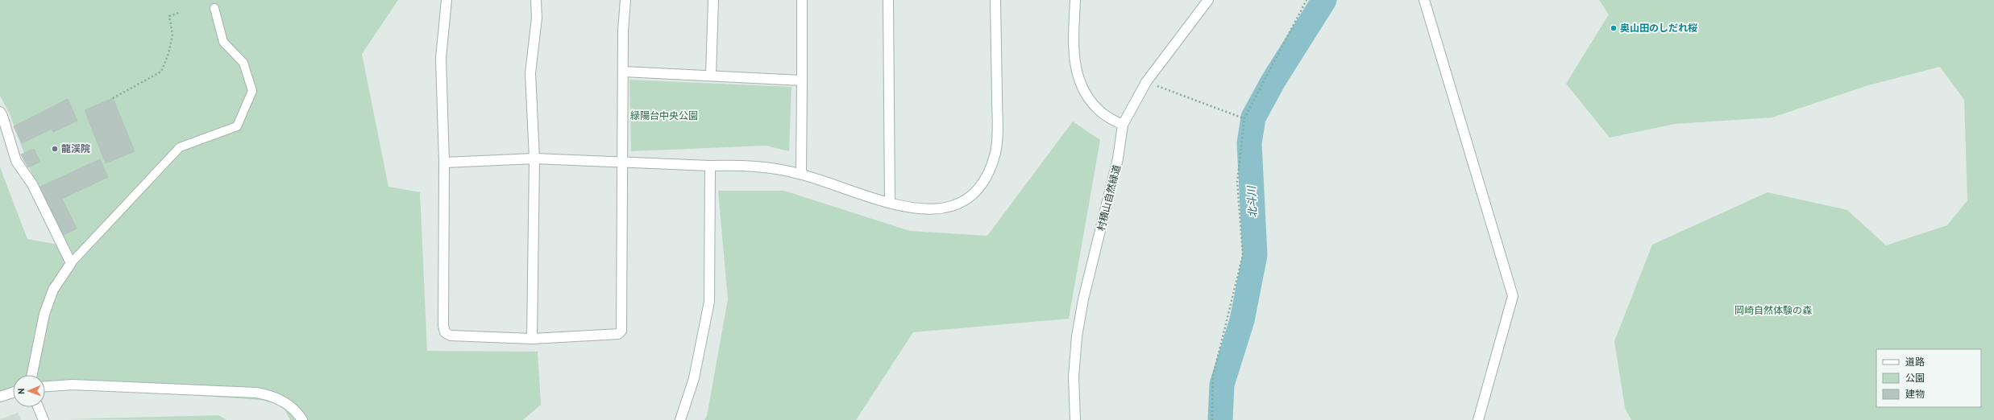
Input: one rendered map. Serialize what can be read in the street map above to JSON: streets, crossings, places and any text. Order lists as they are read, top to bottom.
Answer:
{
  "streets": {
    "street": ["村積山自然緑道"]
  },
  "water": ["北斗川"],
  "parks": ["緑陽台中央公園", "岡崎自然体験の森"],
  "places": ["奥山田のしだれ桜", "龍渓院"],
  "legend": ["道路", "公園", "建物"],
  "north": "left"
}
